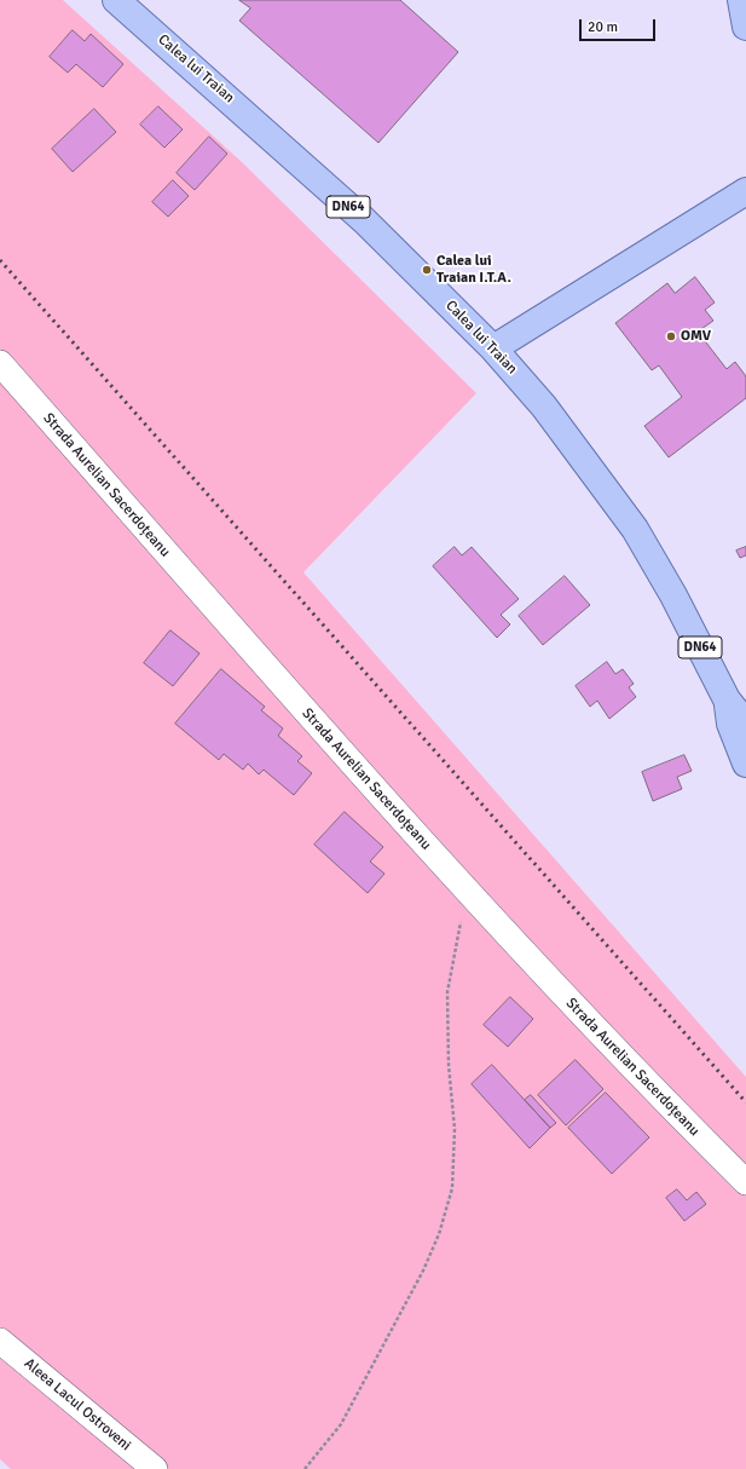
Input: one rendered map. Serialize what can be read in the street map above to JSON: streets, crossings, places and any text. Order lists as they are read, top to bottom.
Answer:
{
  "streets": {
    "main road": ["Calea lui Traian", "DN64"],
    "street": ["Strada Aurelian Sacerdoțeanu", "Aleea Lacul Ostroveni"]
  },
  "places": ["Calea lui Traian I.T.A.", "OMV"],
  "scale_bar": "20 m"
}
